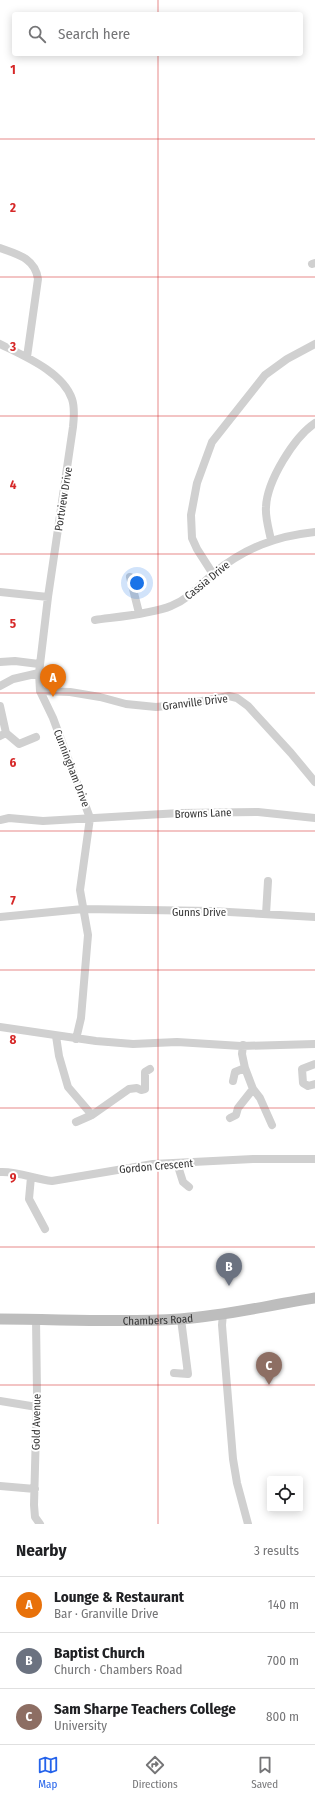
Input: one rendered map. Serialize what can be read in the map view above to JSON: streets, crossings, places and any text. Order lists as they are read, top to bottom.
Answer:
{
  "streets": {
    "street": [
      "Portview Drive",
      "Cassia Drive",
      "Granville Drive",
      "Cunningham Drive",
      "Browns Lane",
      "Gunns Drive",
      "Gordon Crescent",
      "Chambers Road",
      "Gold Avenue"
    ]
  },
  "crossings": [
    ["Portview Drive", "Granville Drive"],
    ["Portview Drive", "Cunningham Drive"],
    ["Granville Drive", "Cunningham Drive"],
    ["Cunningham Drive", "Browns Lane"],
    ["Cunningham Drive", "Gunns Drive"],
    ["Chambers Road", "Gold Avenue"]
  ],
  "page": {
    "search": "Search here",
    "pins": ["A", "B", "C"],
    "heading": ["Nearby", "3 results"],
    "list": [
      {
        "mark": "A",
        "name": "Lounge & Restaurant",
        "note": "Bar · Granville Drive",
        "value": "140 m"
      },
      {
        "mark": "B",
        "name": "Baptist Church",
        "note": "Church · Chambers Road",
        "value": "700 m"
      },
      {
        "mark": "C",
        "name": "Sam Sharpe Teachers College",
        "note": "University",
        "value": "800 m"
      }
    ],
    "nav": ["Map", "Directions", "Saved"]
  },
  "grid": {
    "rows": [
      "1",
      "2",
      "3",
      "4",
      "5",
      "6",
      "7",
      "8",
      "9"
    ]
  }
}
